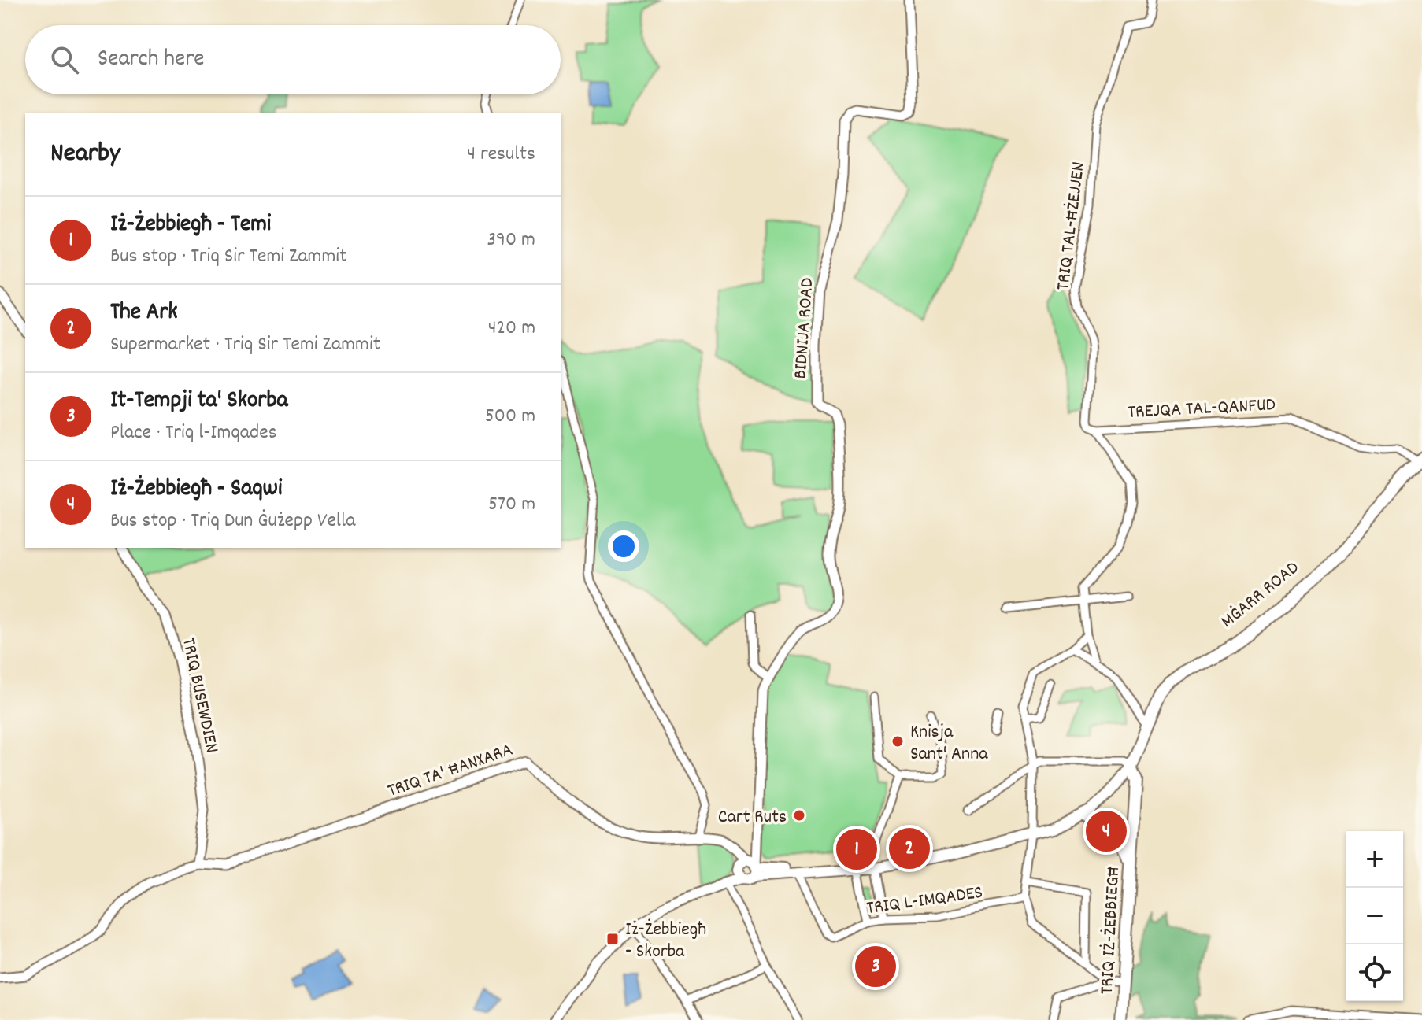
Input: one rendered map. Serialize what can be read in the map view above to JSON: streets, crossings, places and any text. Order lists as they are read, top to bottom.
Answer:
{
  "streets": {
    "main road": ["MĠARR ROAD", "TRIQ IŻ-ŻEBBIEGĦ"],
    "street": [
      "TRIQ TAL-ĦŻEJJEN",
      "BIDNIJA ROAD",
      "TREJQA TAL-QANFUD",
      "TRIQ BUSEWDIEN",
      "TRIQ TA' ĦANXARA",
      "TRIQ L-IMQADES"
    ]
  },
  "crossings": [
    ["TRIQ TAL-ĦŻEJJEN", "TREJQA TAL-QANFUD"],
    ["BIDNIJA ROAD", "TRIQ TA' ĦANXARA"],
    ["TREJQA TAL-QANFUD", "MĠARR ROAD"],
    ["MĠARR ROAD", "TRIQ IŻ-ŻEBBIEGĦ"],
    ["TRIQ BUSEWDIEN", "TRIQ TA' ĦANXARA"]
  ],
  "places": {
    "other": ["Knisja Sant' Anna", "Cart Ruts"],
    "transit": ["Iż-Żebbiegħ - Skorba"]
  },
  "page": {
    "search": "Search here",
    "heading": ["Nearby", "4 results"],
    "list": [
      {
        "mark": "1",
        "name": "Iż-Żebbiegħ - Temi",
        "note": "Bus stop · Triq Sir Temi Zammit",
        "value": "390 m"
      },
      {
        "mark": "2",
        "name": "The Ark",
        "note": "Supermarket · Triq Sir Temi Zammit",
        "value": "420 m"
      },
      {
        "mark": "3",
        "name": "It-Tempji ta' Skorba",
        "note": "Place · Triq l-Imqades",
        "value": "500 m"
      },
      {
        "mark": "4",
        "name": "Iż-Żebbiegħ - Saqwi",
        "note": "Bus stop · Triq Dun Ġużepp Vella",
        "value": "570 m"
      }
    ],
    "pins": [
      "4",
      "2",
      "1",
      "3"
    ],
    "map_buttons": ["+", "−"]
  }
}
